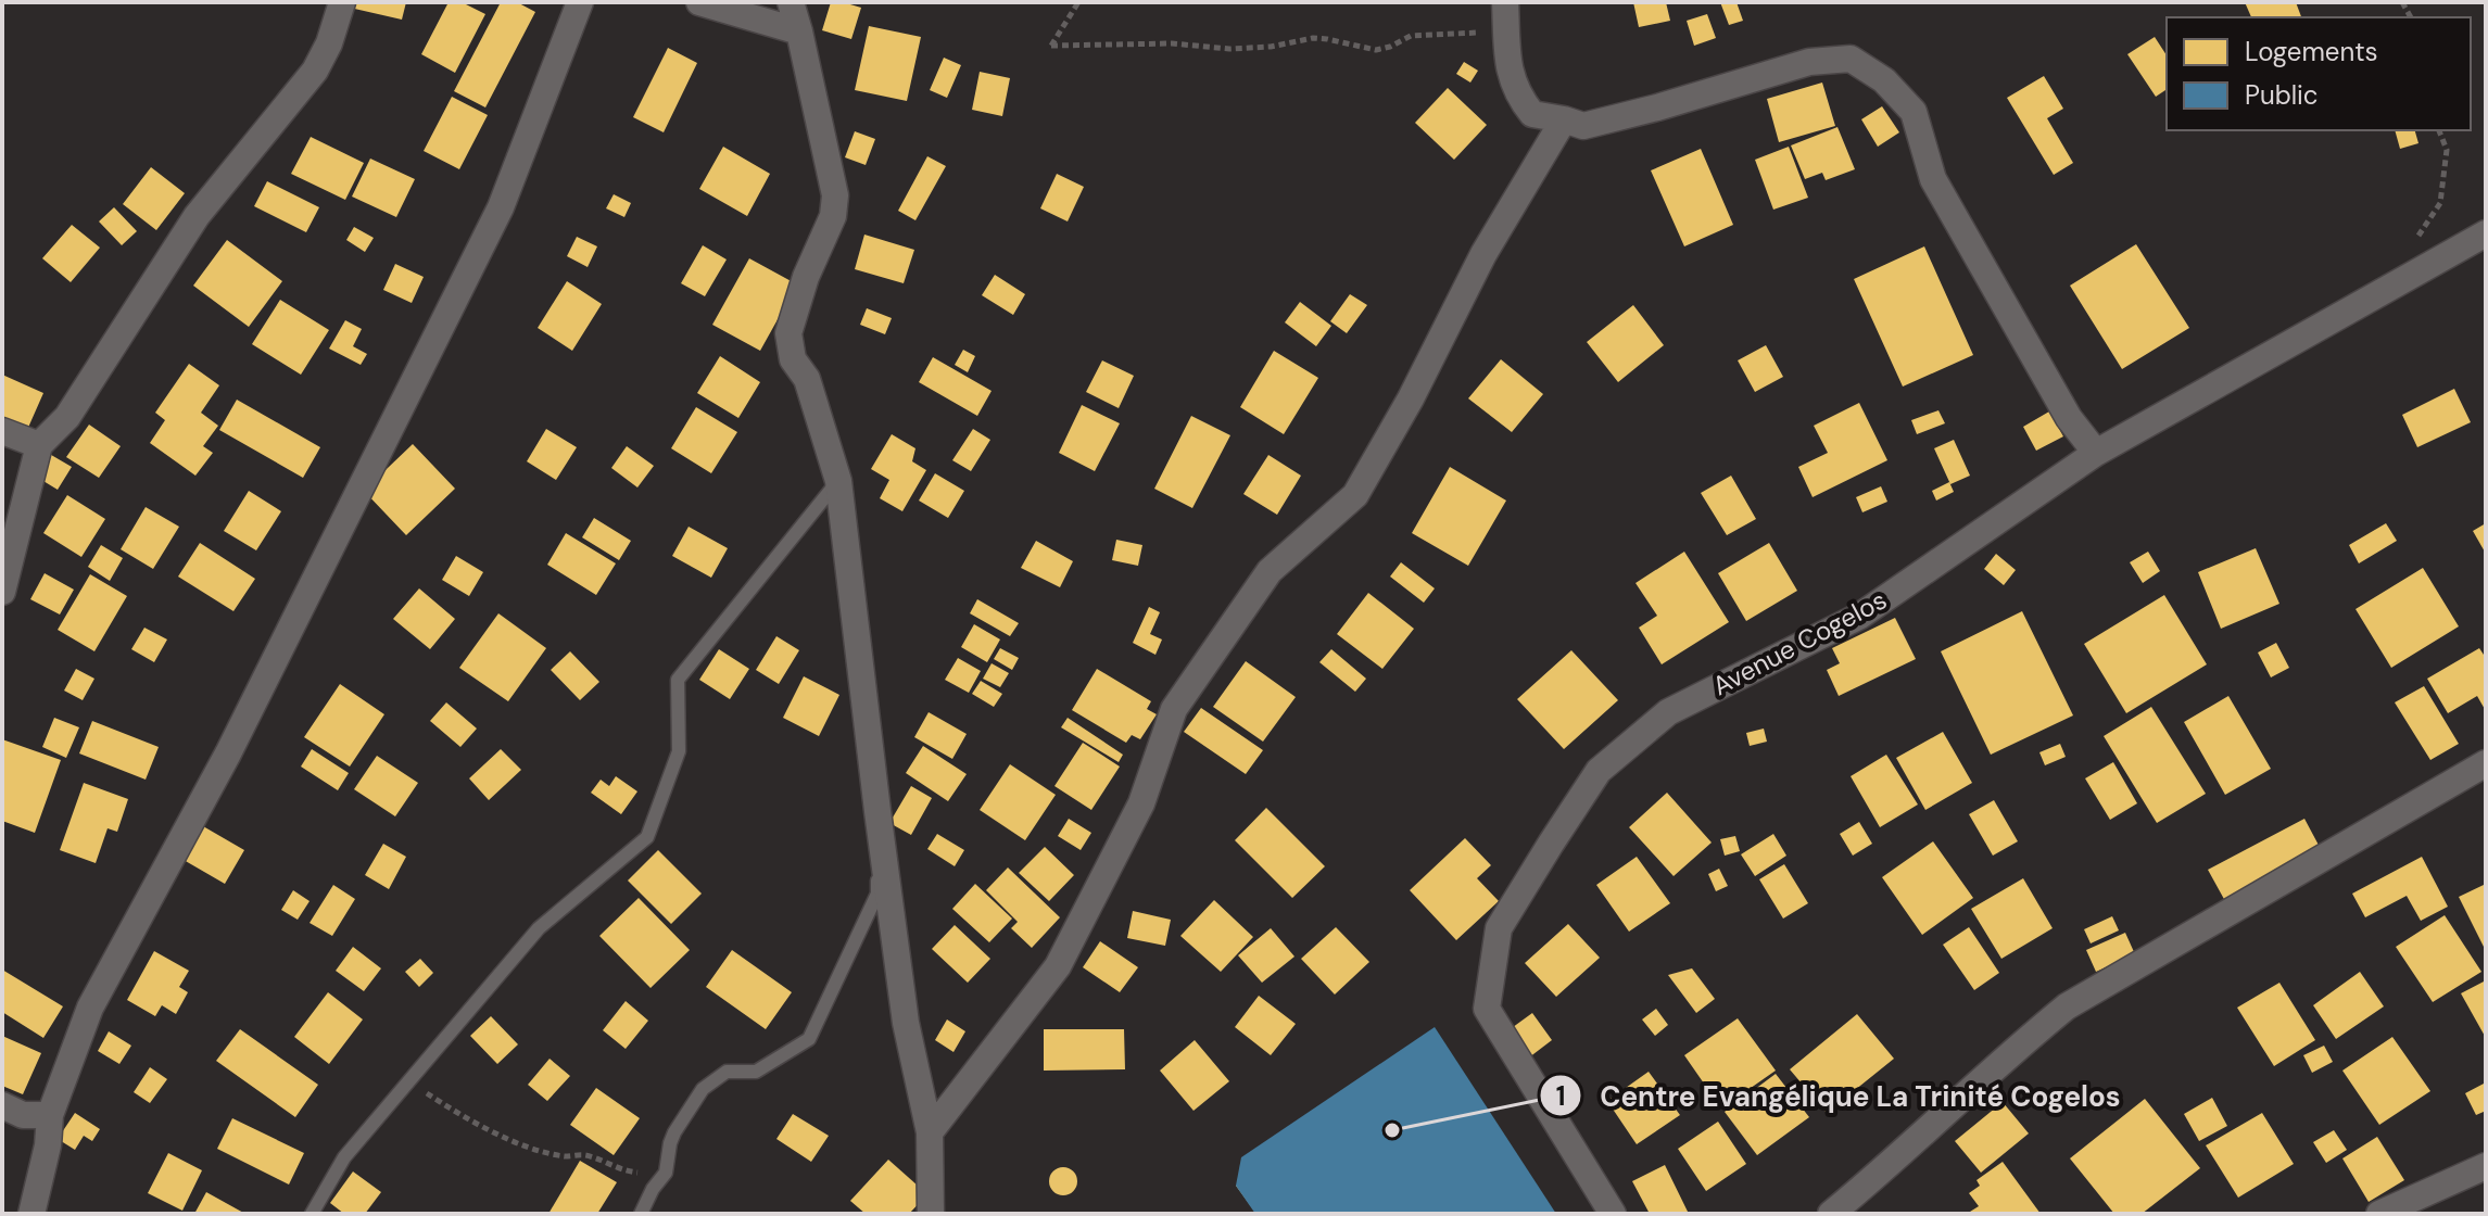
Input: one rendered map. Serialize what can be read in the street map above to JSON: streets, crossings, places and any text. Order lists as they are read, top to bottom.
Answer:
{
  "streets": {
    "street": ["Avenue Cogelos"]
  },
  "places": ["Centre Evangélique La Trinité Cogelos"],
  "legend": ["Logements", "Public"]
}
